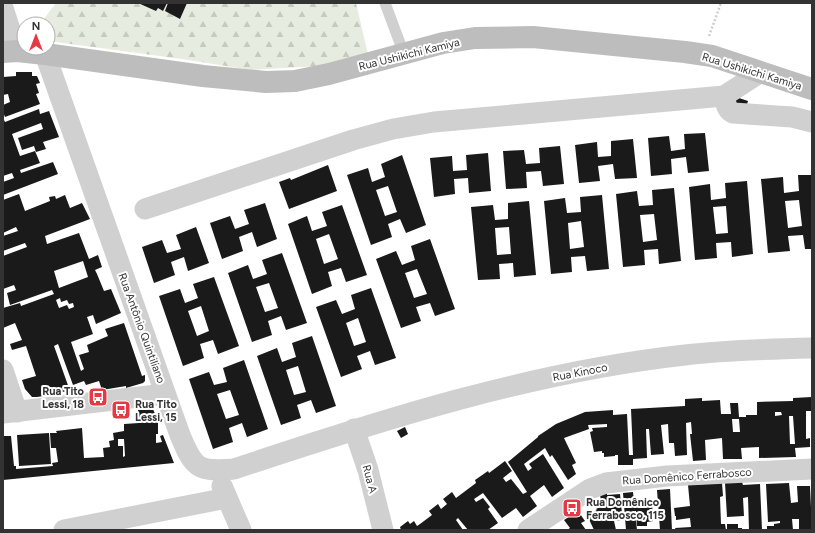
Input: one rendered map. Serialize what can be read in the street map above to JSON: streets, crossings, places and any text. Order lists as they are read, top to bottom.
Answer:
{
  "streets": {
    "main road": ["Rua Ushikichi Kamiya"],
    "street": [
      "Rua Antônio Quintiliano",
      "Rua Kinoco",
      "Rua Domênico Ferrabosco",
      "Rua A"
    ]
  },
  "crossings": [
    ["Rua Antônio Quintiliano", "Rua Kinoco"],
    ["Rua Antônio Quintiliano", "Rua A"],
    ["Rua Kinoco", "Rua A"]
  ],
  "places": {
    "bus stop": ["Rua Tito Lessi, 18", "Rua Tito Lessi, 15", "Rua Domênico Ferrabosco, 115"]
  },
  "north": "top"
}
